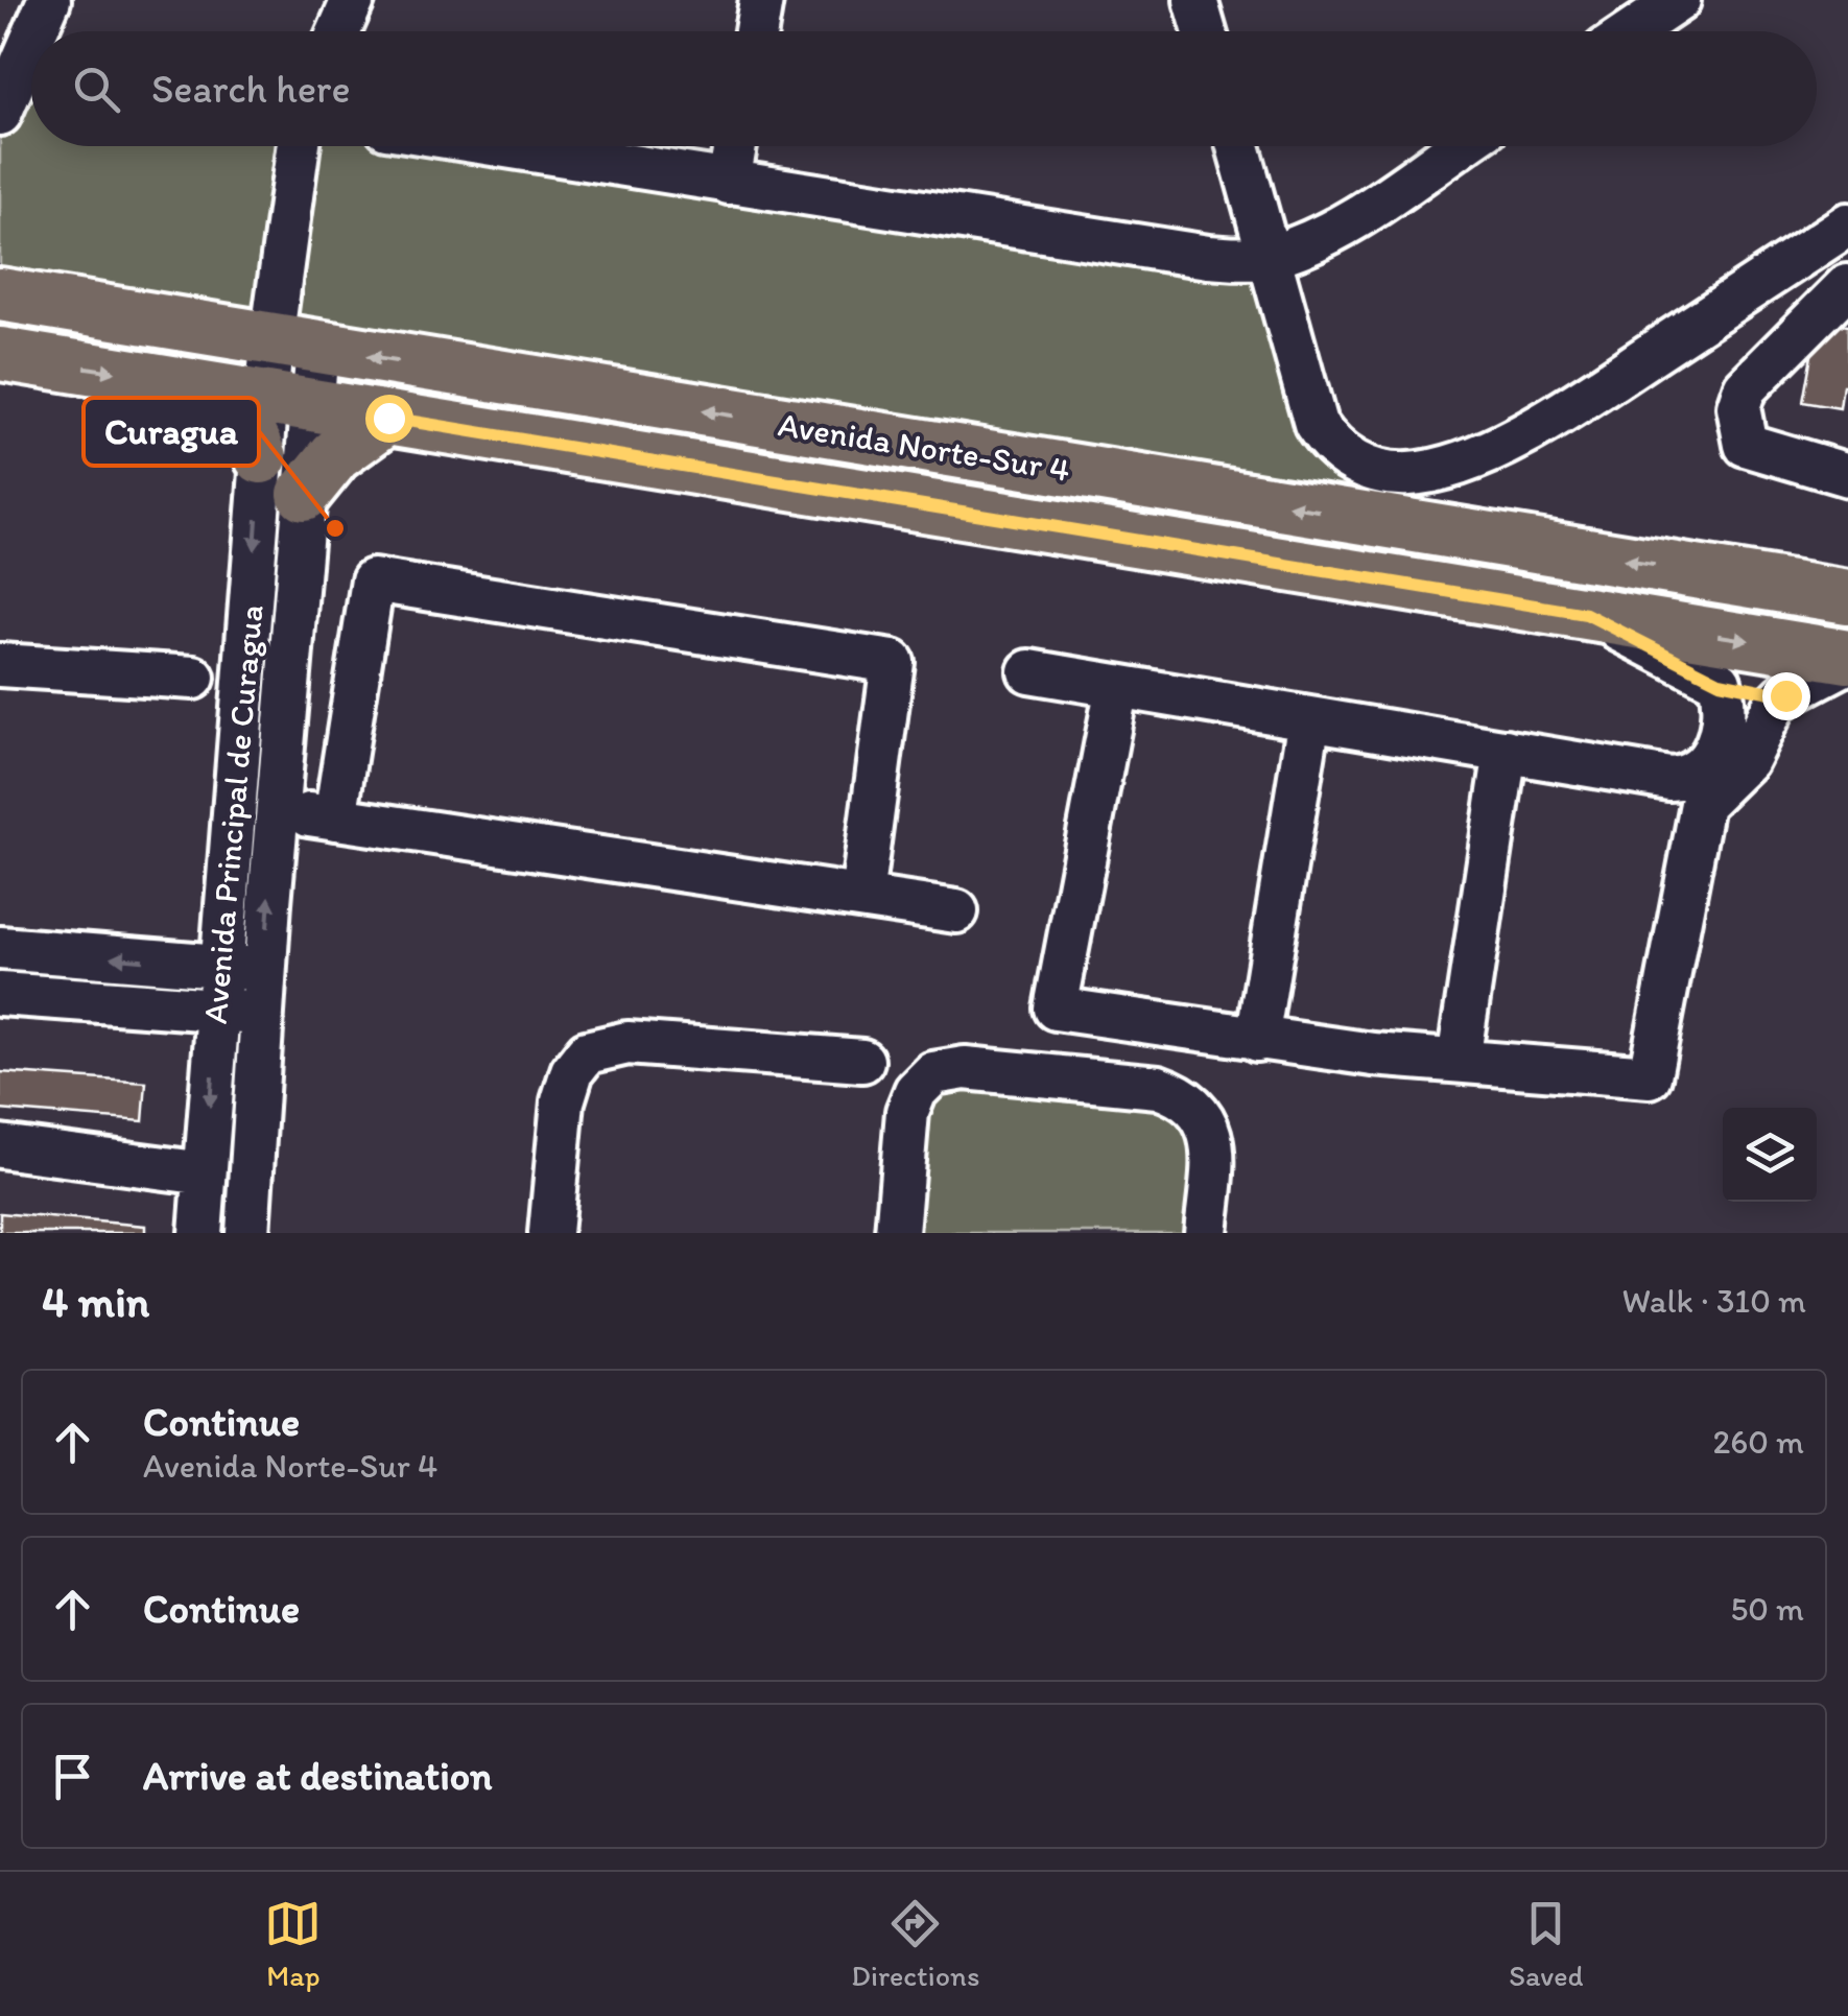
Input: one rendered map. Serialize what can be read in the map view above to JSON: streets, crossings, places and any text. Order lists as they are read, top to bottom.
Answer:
{
  "streets": {
    "main road": ["Avenida Norte-Sur 4"],
    "street": ["Avenida Principal de Curagua"]
  },
  "crossings": [
    ["Avenida Norte-Sur 4", "Avenida Principal de Curagua"]
  ],
  "places": ["Curagua"],
  "page": {
    "search": "Search here",
    "heading": ["4 min", "Walk · 310 m"],
    "list": [
      ["Continue", "Avenida Norte-Sur 4", "260 m"],
      ["Continue", "50 m"],
      "Arrive at destination"
    ],
    "nav": ["Map", "Directions", "Saved"]
  }
}
